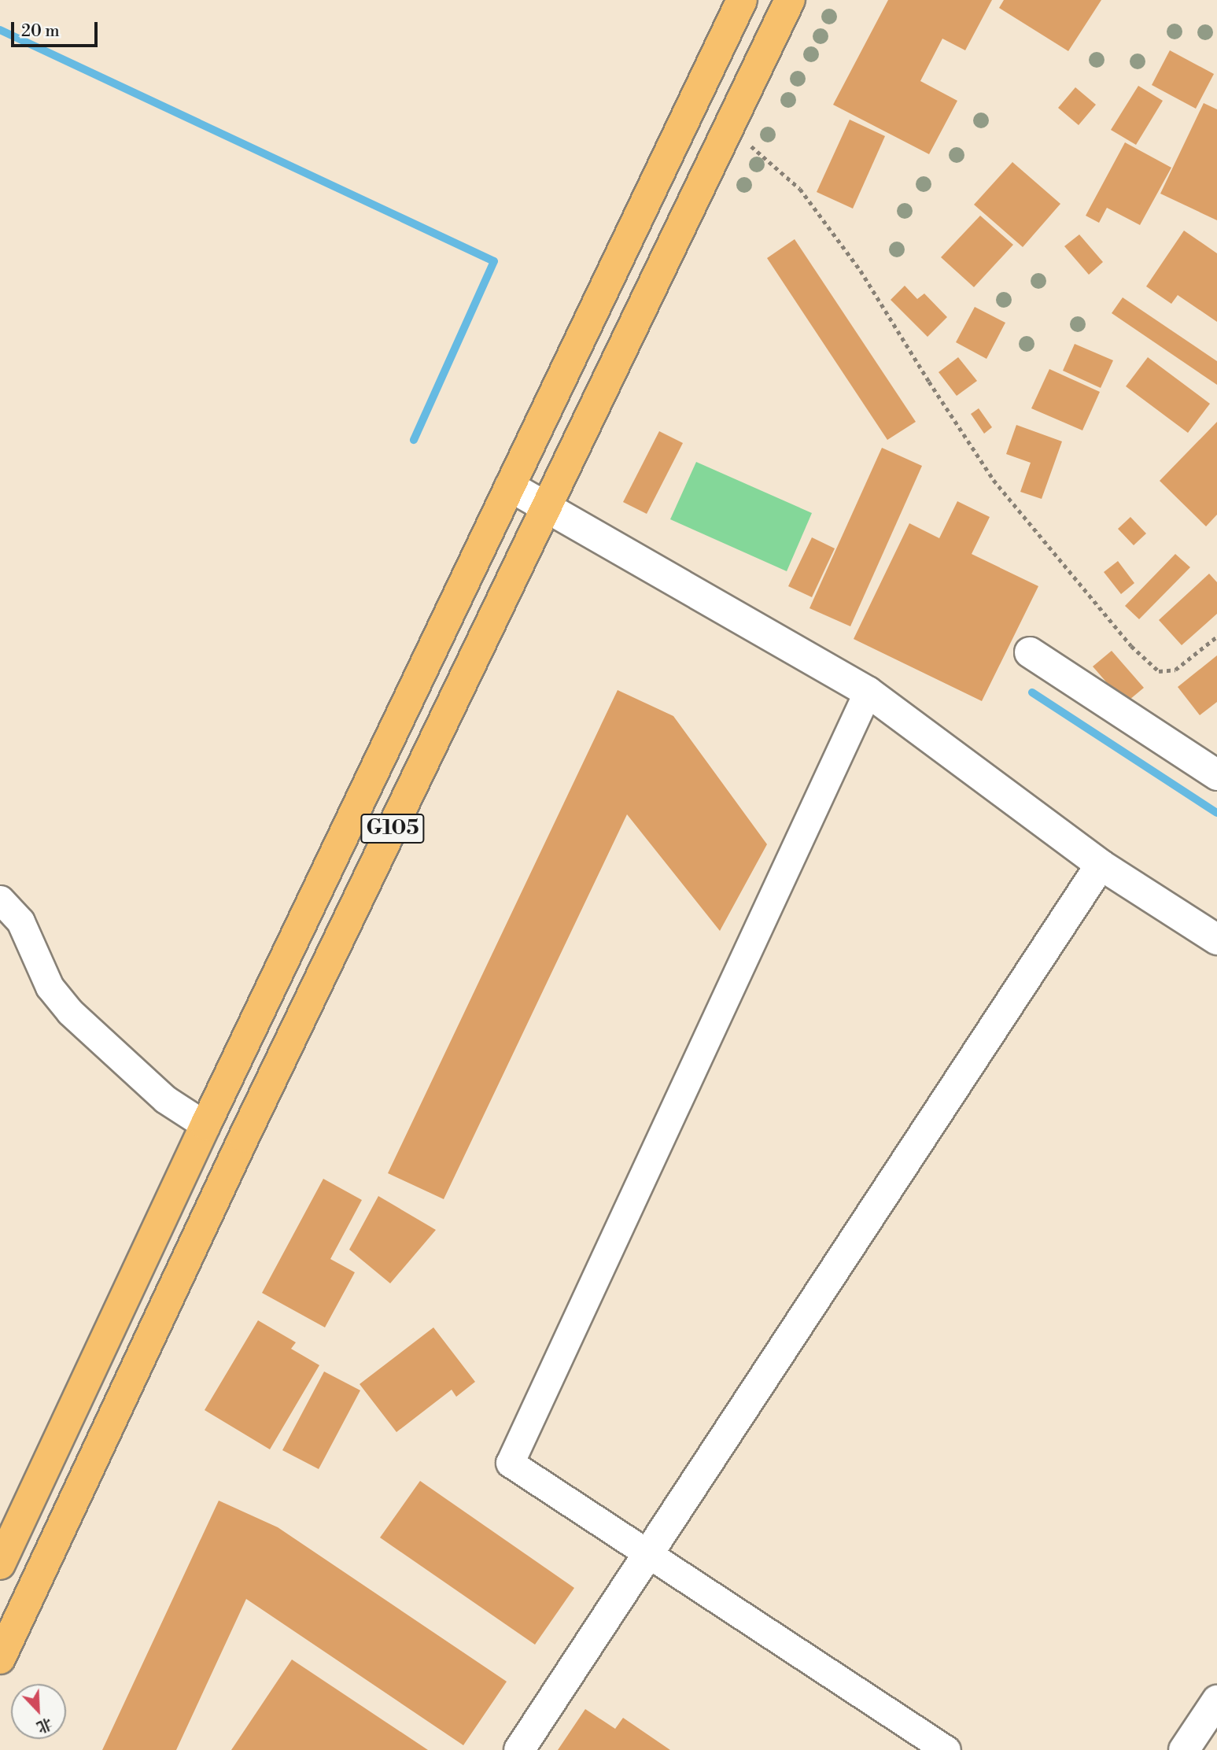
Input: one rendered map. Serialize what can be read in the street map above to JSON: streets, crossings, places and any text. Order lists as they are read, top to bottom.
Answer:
{
  "streets": {
    "highway": ["G105"]
  },
  "scale_bar": "20 m",
  "north": "bottom right"
}
